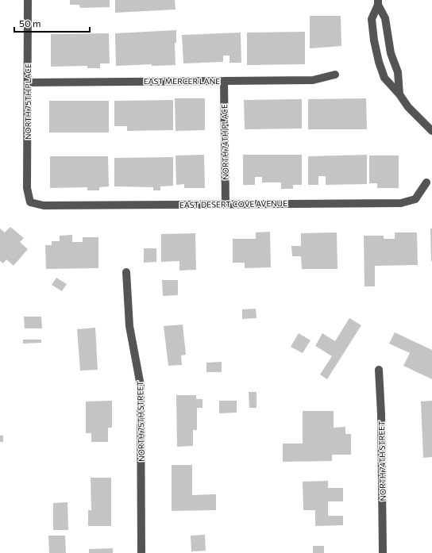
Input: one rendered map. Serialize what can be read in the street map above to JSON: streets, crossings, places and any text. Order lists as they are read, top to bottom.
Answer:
{
  "streets": {
    "street": [
      "EAST MERCER LANE",
      "NORTH 75TH PLACE",
      "NORTH 74TH PLACE",
      "EAST DESERT COVE AVENUE",
      "NORTH 75TH STREET",
      "NORTH 74TH STREET"
    ]
  },
  "crossings": [
    ["EAST MERCER LANE", "NORTH 75TH PLACE"],
    ["EAST MERCER LANE", "NORTH 74TH PLACE"],
    ["NORTH 75TH PLACE", "EAST DESERT COVE AVENUE"],
    ["NORTH 74TH PLACE", "EAST DESERT COVE AVENUE"]
  ],
  "scale_bar": "50 m"
}
